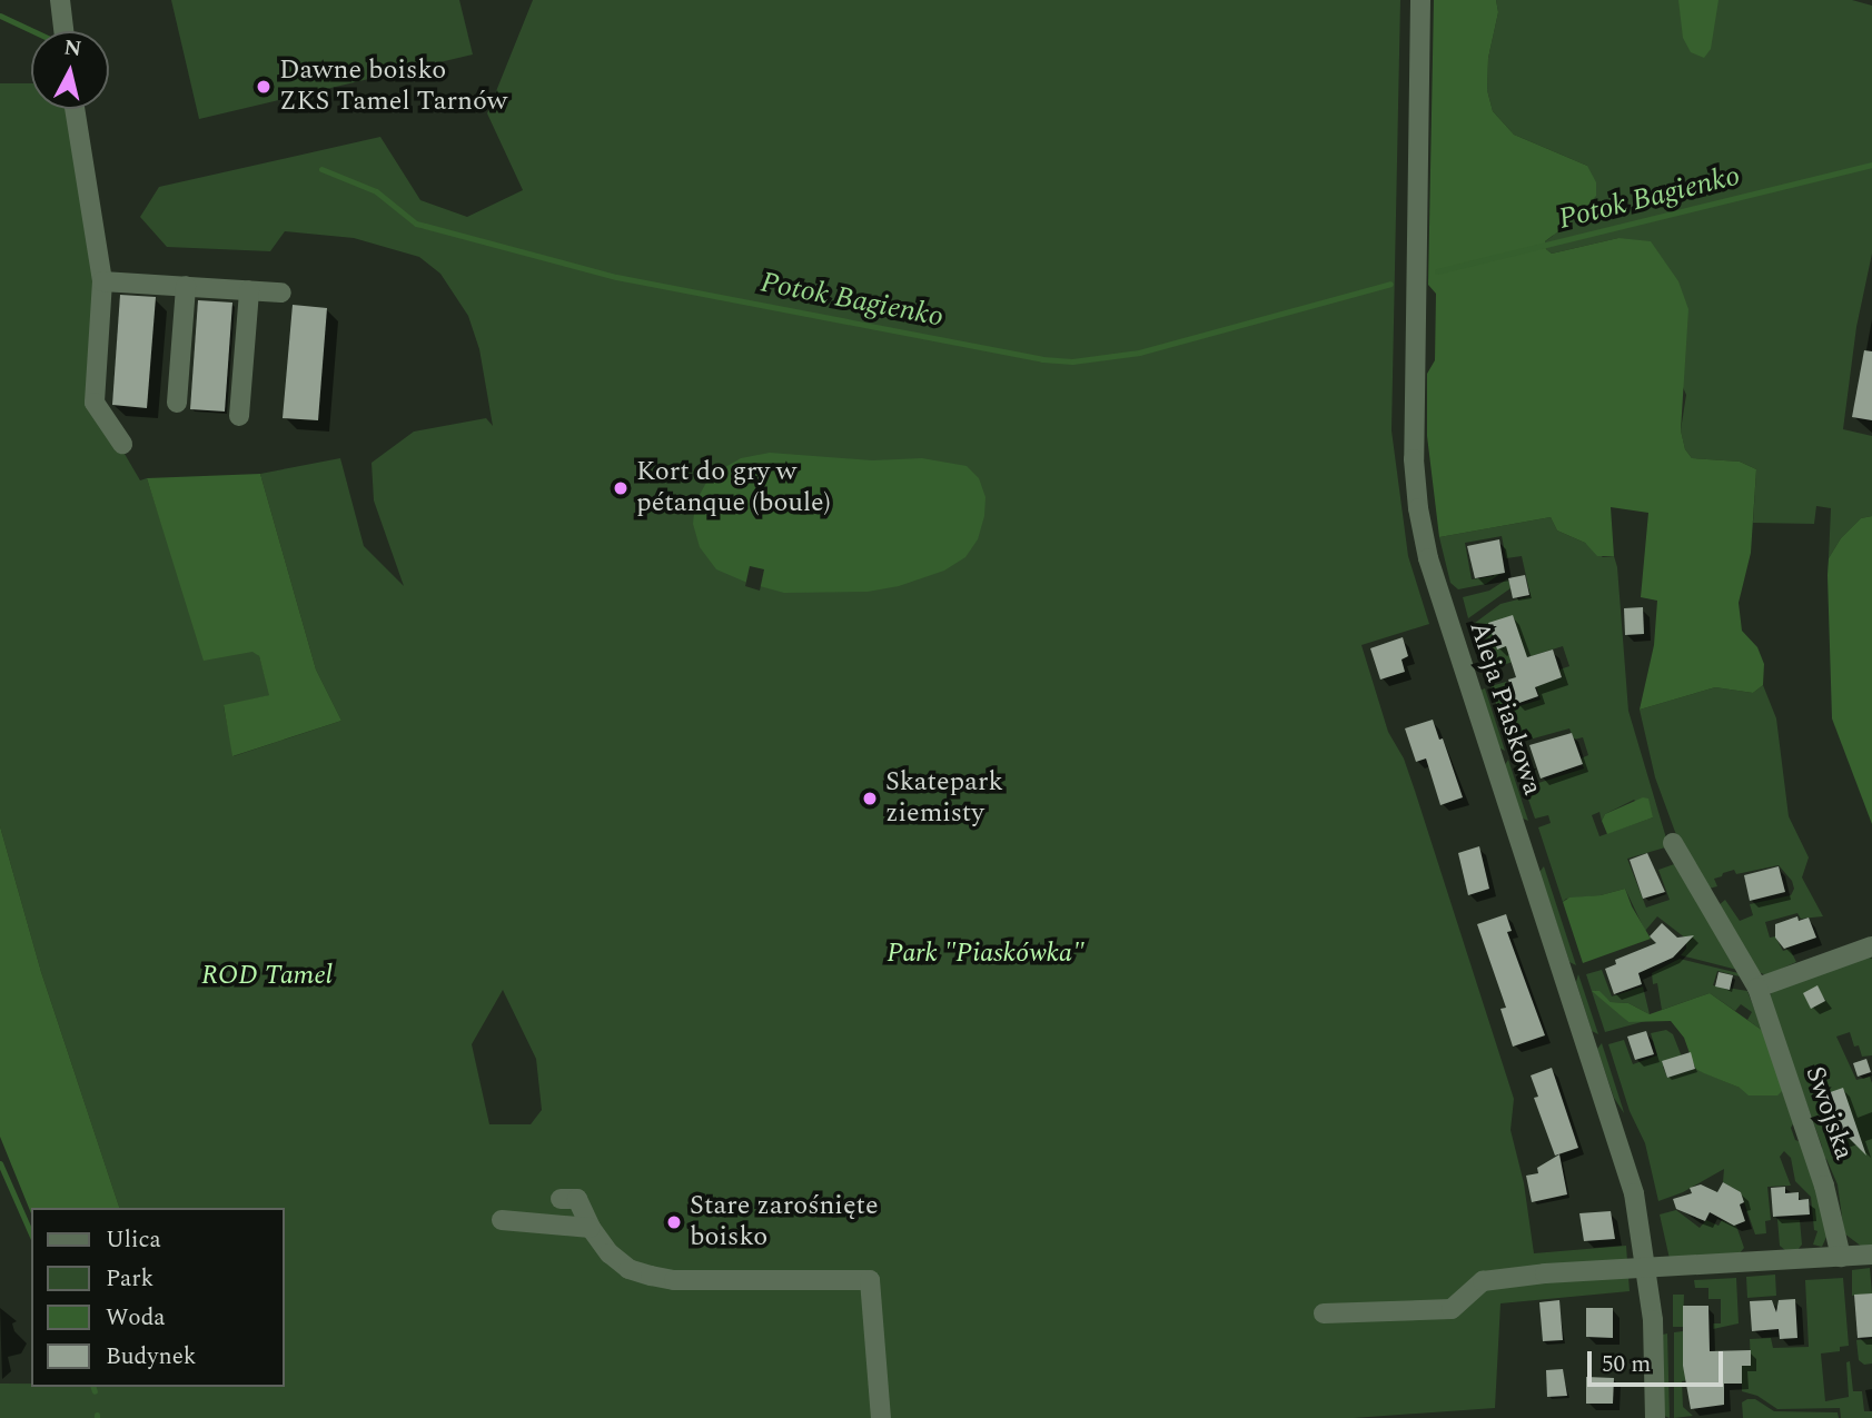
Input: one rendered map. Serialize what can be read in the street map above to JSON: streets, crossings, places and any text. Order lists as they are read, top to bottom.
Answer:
{
  "streets": {
    "street": ["Aleja Piaskowa", "Swojska"]
  },
  "water": ["Potok Bagienko"],
  "parks": ["Park \"Piaskówka\"", "ROD Tamel"],
  "places": [
    "Dawne boisko ZKS Tamel Tarnów",
    "Kort do gry w pétanque (boule)",
    "Skatepark ziemisty",
    "Stare zarośnięte boisko"
  ],
  "legend": [
    "Ulica",
    "Park",
    "Woda",
    "Budynek"
  ],
  "scale_bar": "50 m",
  "north": "top"
}
